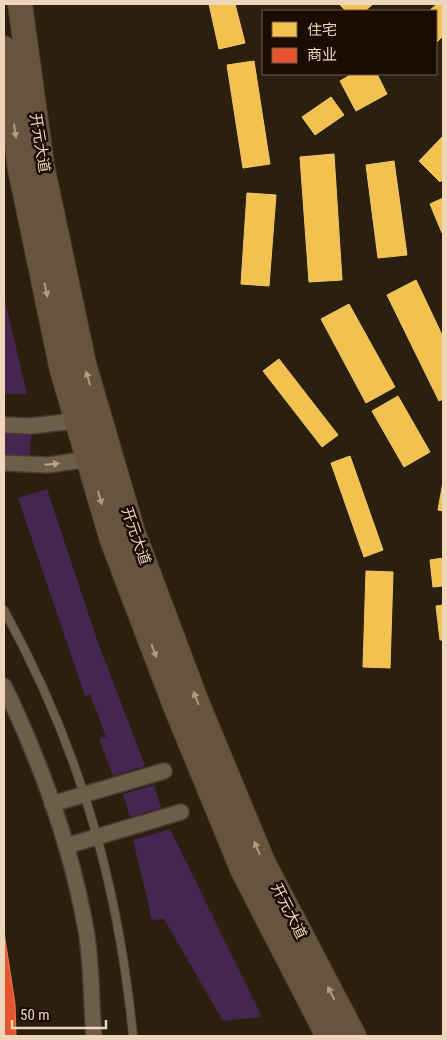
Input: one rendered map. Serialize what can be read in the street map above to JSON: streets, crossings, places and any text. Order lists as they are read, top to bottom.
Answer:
{
  "streets": {
    "main road": ["开元大道"]
  },
  "legend": ["住宅", "商业"],
  "scale_bar": "50 m"
}
